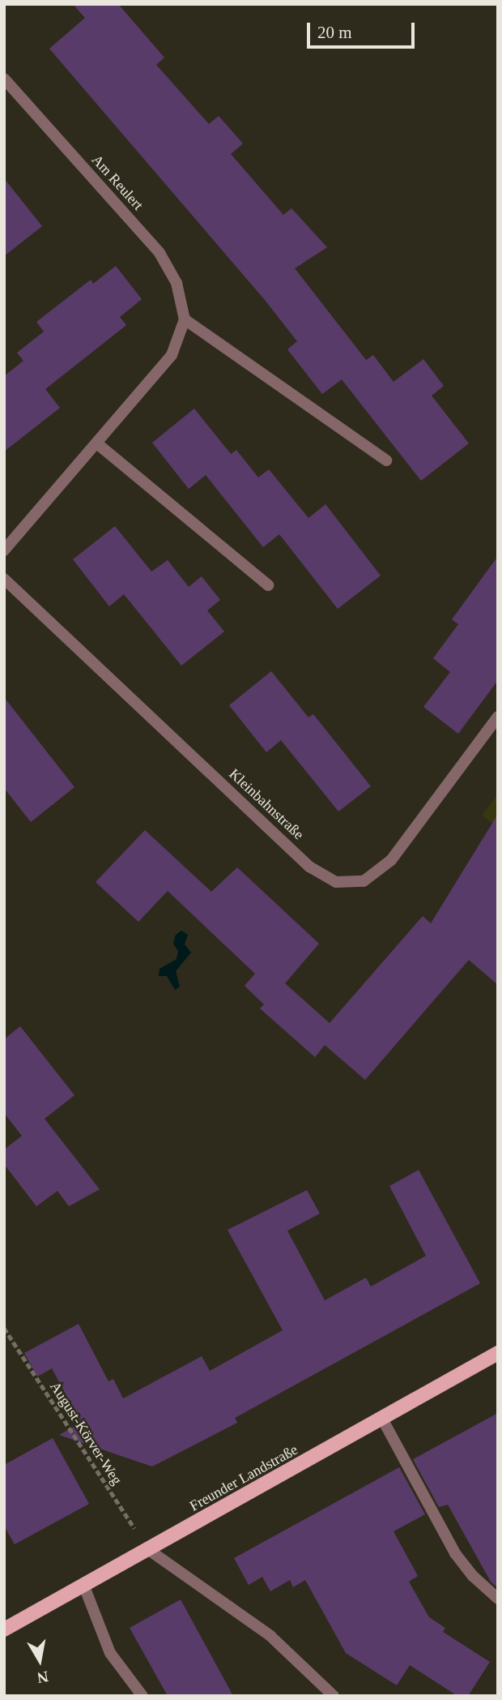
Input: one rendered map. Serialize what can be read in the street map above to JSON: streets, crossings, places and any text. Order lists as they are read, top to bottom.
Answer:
{
  "streets": {
    "main road": ["Freunder Landstraße"],
    "street": ["Am Reulert", "Kleinbahnstraße"],
    "path": ["August-Körver-Weg"]
  },
  "crossings": [
    ["August-Körver-Weg", "Freunder Landstraße"]
  ],
  "scale_bar": "20 m",
  "north": "bottom"
}
